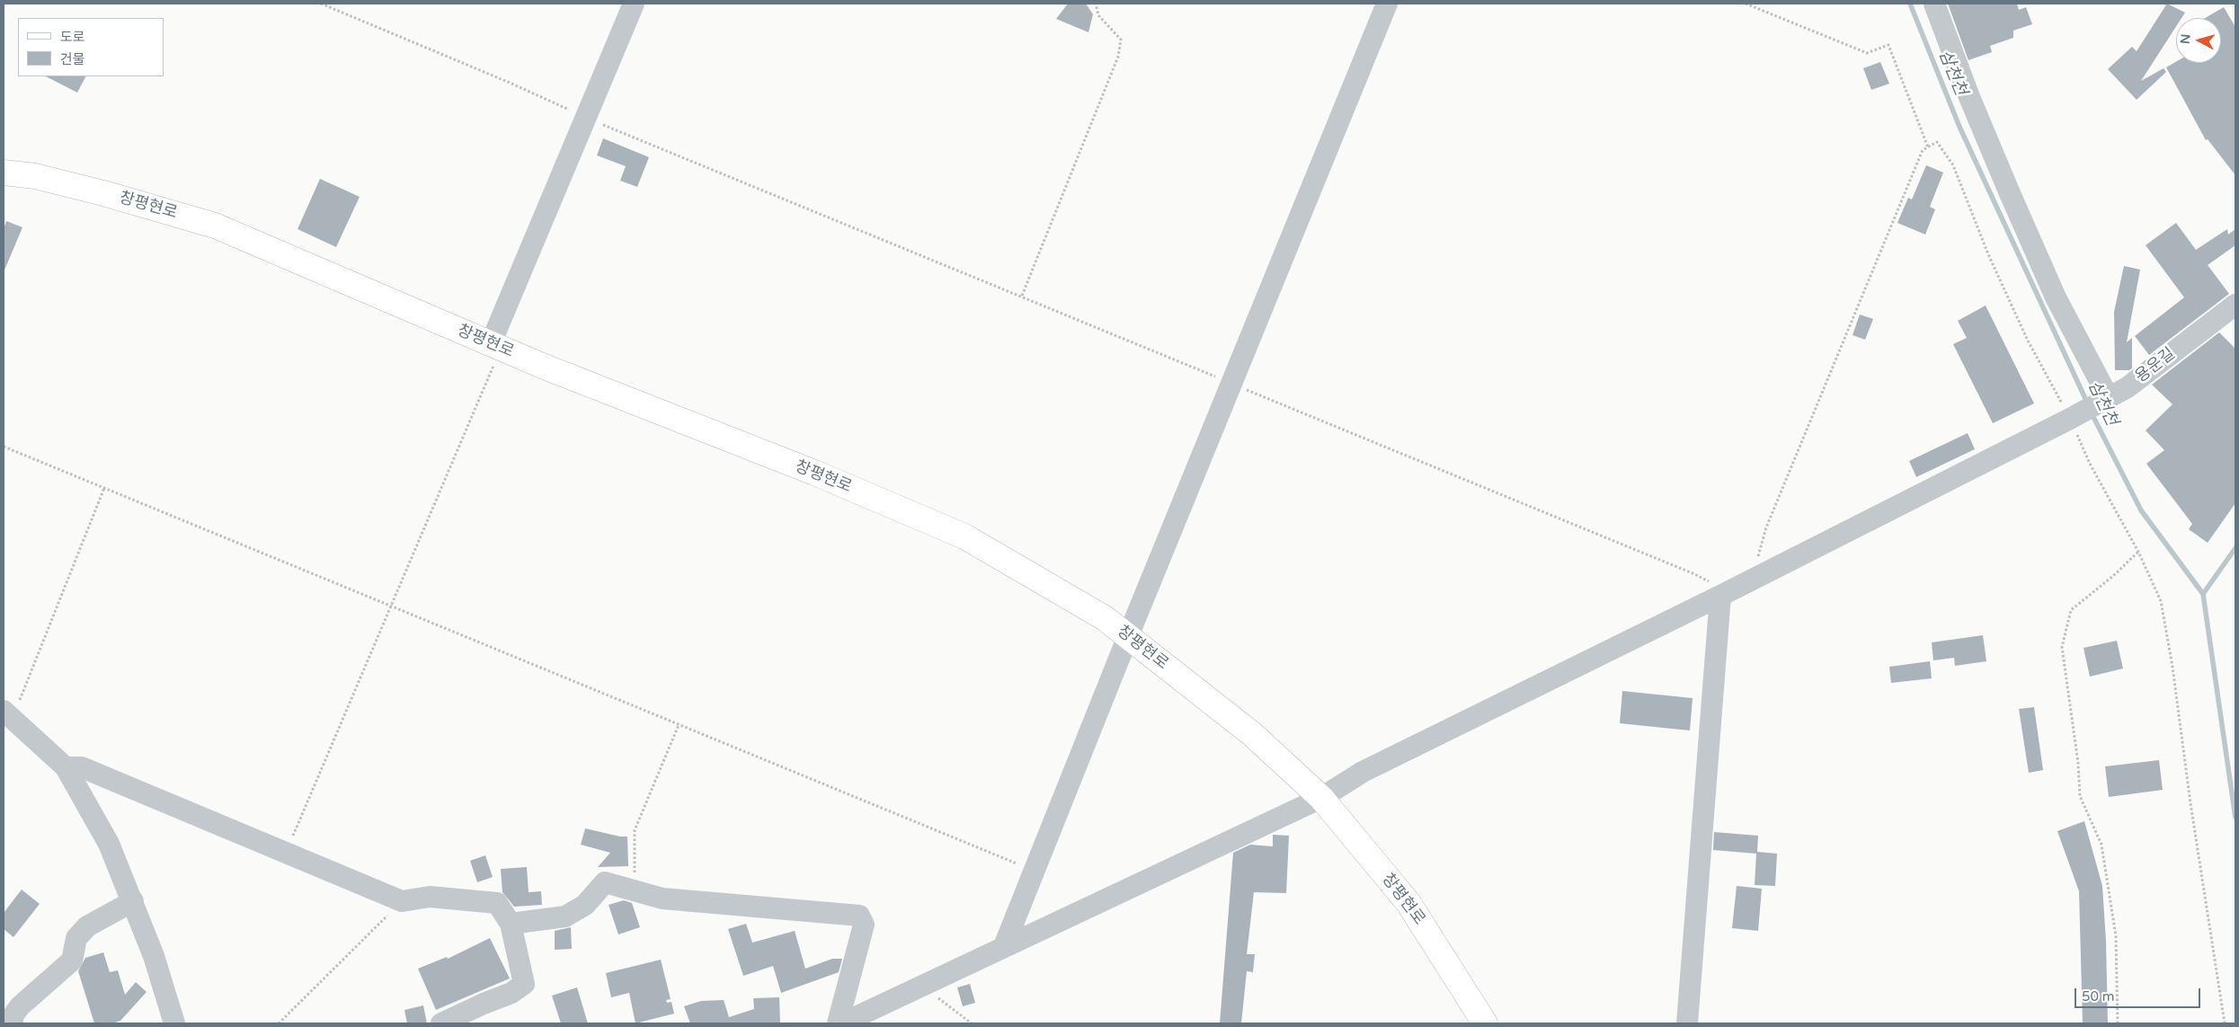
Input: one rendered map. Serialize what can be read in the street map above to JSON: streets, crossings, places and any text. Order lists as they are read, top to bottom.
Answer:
{
  "streets": {
    "main road": ["창평현로"],
    "street": ["용운길"]
  },
  "crossings": [
    ["창평현로", "용운길"]
  ],
  "water": ["삼천천"],
  "legend": ["도로", "건물"],
  "scale_bar": "50 m",
  "north": "left"
}
